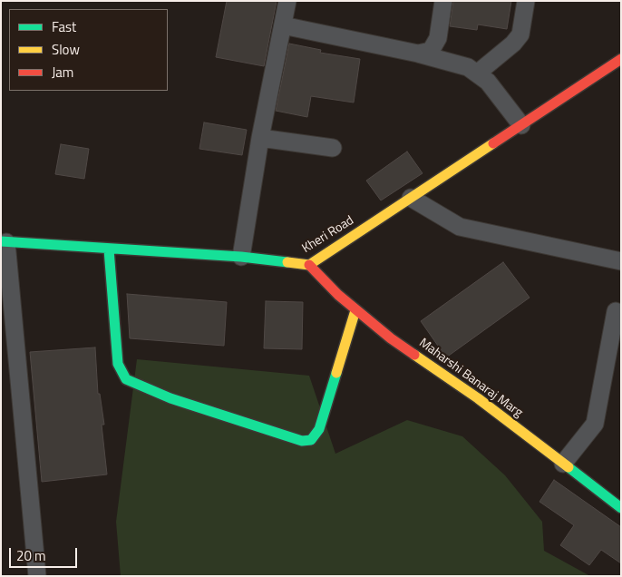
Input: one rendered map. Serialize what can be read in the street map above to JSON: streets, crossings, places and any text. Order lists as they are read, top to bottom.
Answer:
{
  "streets": {
    "street": ["Kheri Road", "Maharshi Banaraj Marg"]
  },
  "crossings": [
    ["Kheri Road", "Maharshi Banaraj Marg"]
  ],
  "legend": ["Fast", "Slow", "Jam"],
  "scale_bar": "20 m"
}
